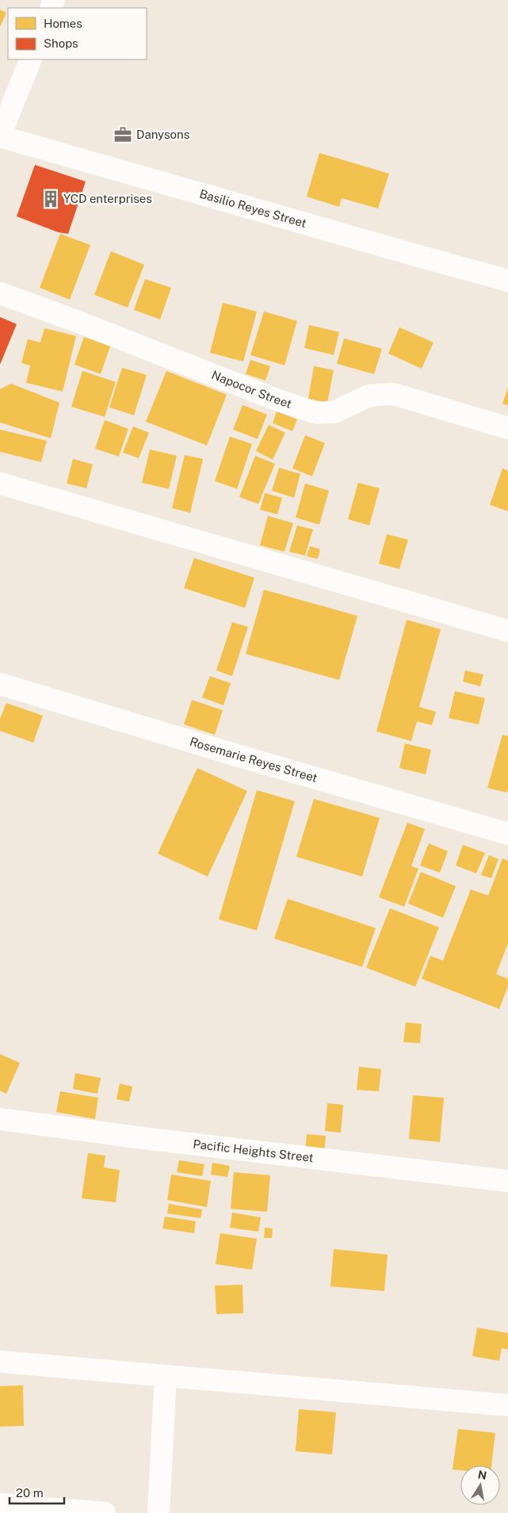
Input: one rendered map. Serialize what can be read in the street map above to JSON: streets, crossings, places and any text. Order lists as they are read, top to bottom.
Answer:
{
  "streets": {
    "main road": [
      "Basilio Reyes Street",
      "Napocor Street",
      "Rosemarie Reyes Street",
      "Pacific Heights Street"
    ]
  },
  "places": {
    "office": ["Danysons"],
    "building": ["YCD enterprises"]
  },
  "legend": ["Homes", "Shops"],
  "scale_bar": "20 m",
  "north": "top"
}
